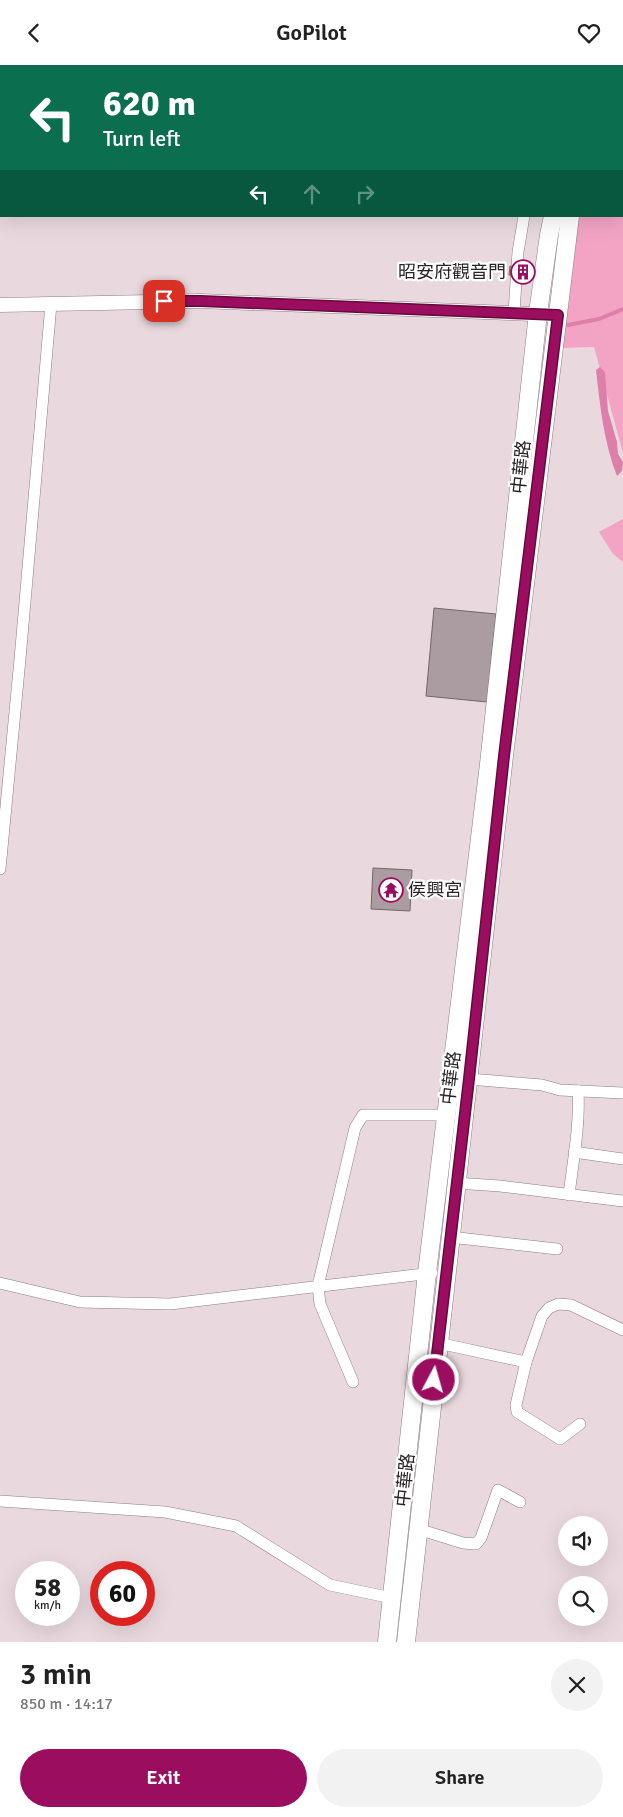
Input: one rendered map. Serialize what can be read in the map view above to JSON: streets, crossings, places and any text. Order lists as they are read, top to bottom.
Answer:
{
  "streets": {
    "main road": ["中華路"]
  },
  "places": {
    "building": ["昭安府觀音門"],
    "temple": ["侯興宮"]
  },
  "page": {
    "header": "GoPilot",
    "turn": ["620 m", "Turn left"],
    "speed": "58 km/h",
    "limit": "60",
    "heading": ["3 min", "850 m · 14:17"],
    "buttons": ["Exit", "Share"]
  }
}
